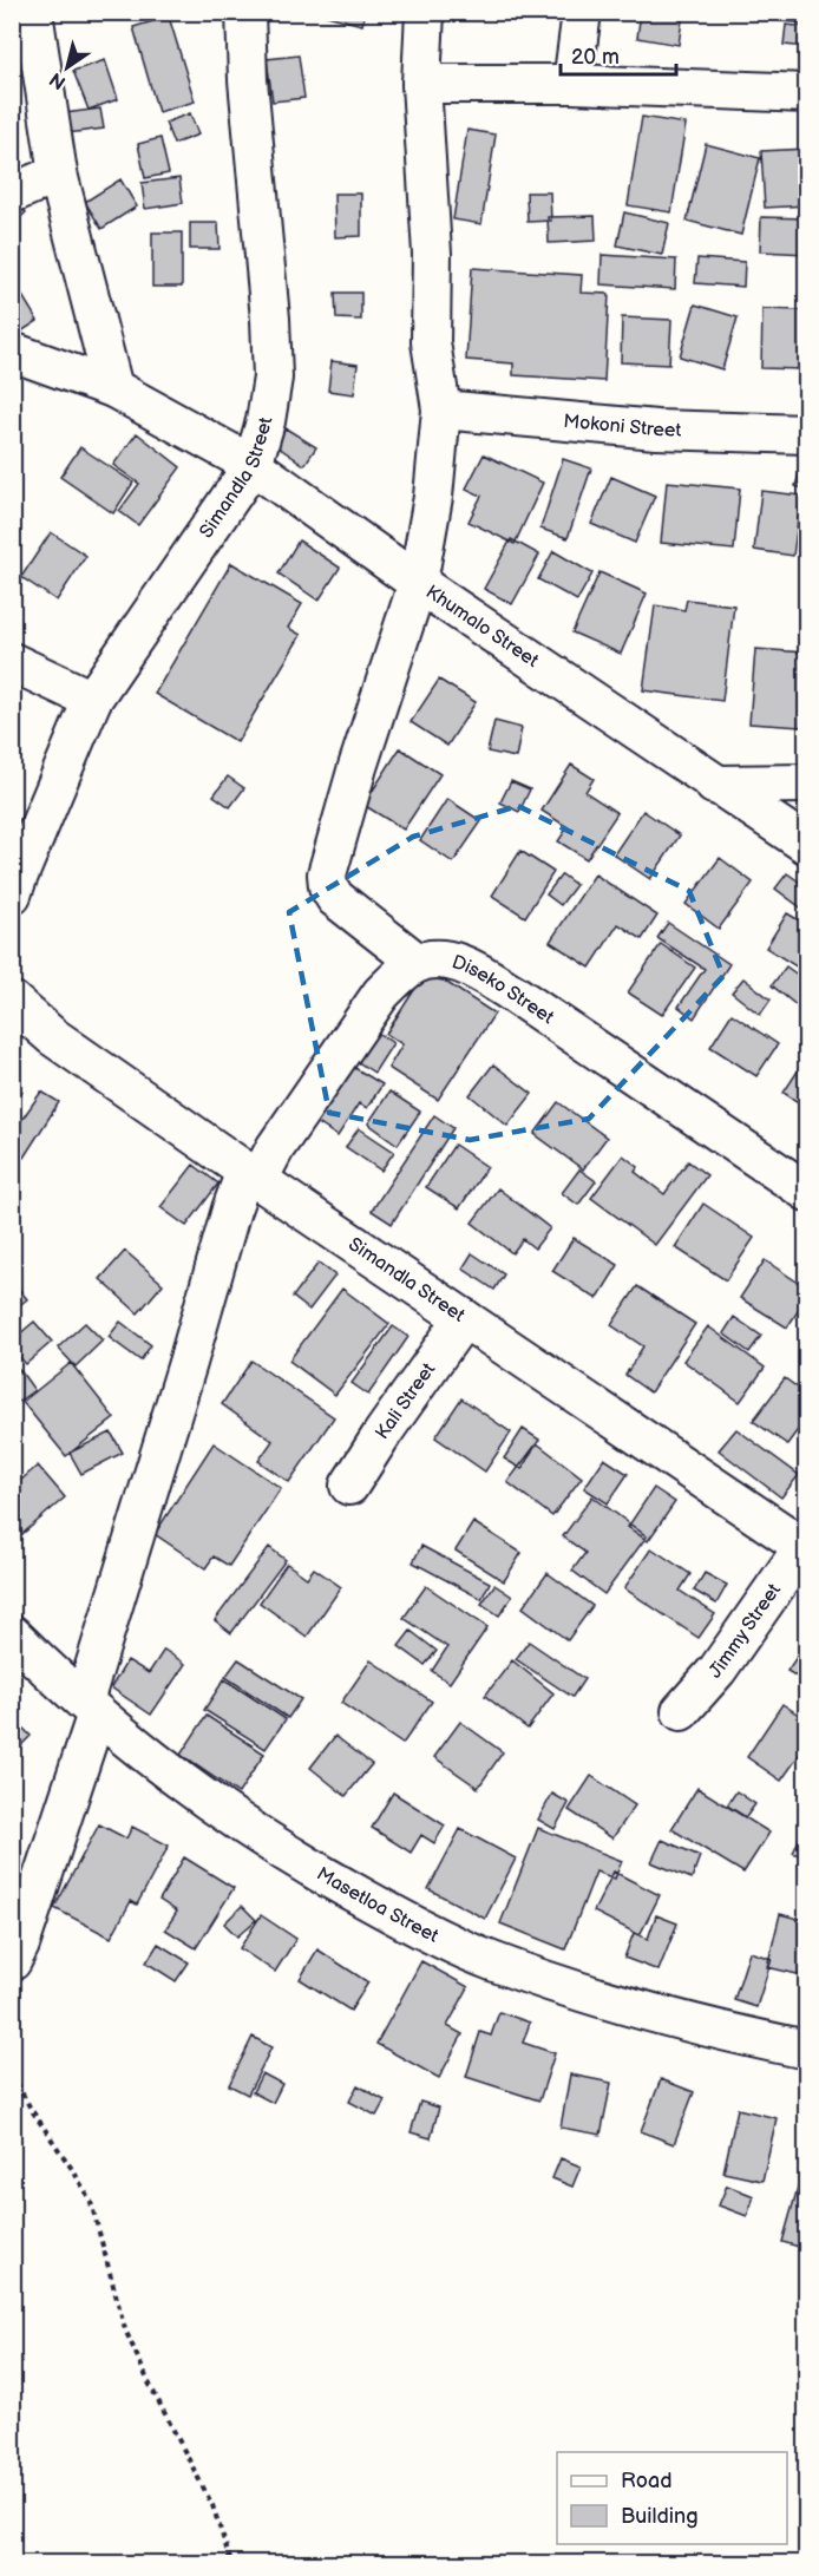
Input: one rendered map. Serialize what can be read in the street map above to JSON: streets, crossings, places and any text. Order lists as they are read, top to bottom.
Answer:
{
  "streets": {
    "street": [
      "Mokoni Street",
      "Simandla Street",
      "Khumalo Street",
      "Diseko Street",
      "Kali Street",
      "Jimmy Street",
      "Masetloa Street"
    ]
  },
  "crossings": [
    ["Simandla Street", "Khumalo Street"],
    ["Simandla Street", "Kali Street"],
    ["Simandla Street", "Jimmy Street"]
  ],
  "legend": ["Road", "Building"],
  "scale_bar": "20 m",
  "north": "bottom left"
}
